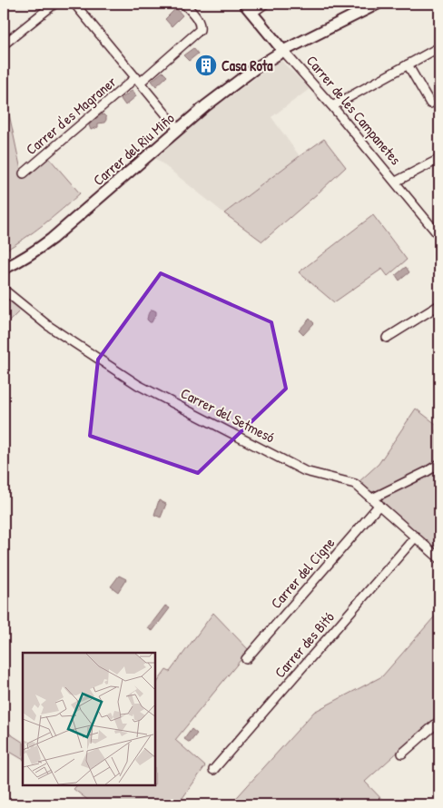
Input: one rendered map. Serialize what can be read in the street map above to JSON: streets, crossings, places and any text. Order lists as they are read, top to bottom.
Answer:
{
  "streets": {
    "street": [
      "Carrer de les Campanetes",
      "Carrer d'es Magraner",
      "Carrer del Riu Miño",
      "Carrer del Setmesó",
      "Carrer del Cigne",
      "Carrer des Bitó"
    ]
  },
  "crossings": [
    ["Carrer de les Campanetes", "Carrer del Riu Miño"],
    ["Carrer del Setmesó", "Carrer del Cigne"],
    ["Carrer del Setmesó", "Carrer des Bitó"]
  ],
  "places": {
    "building": ["Casa Rota"]
  }
}
